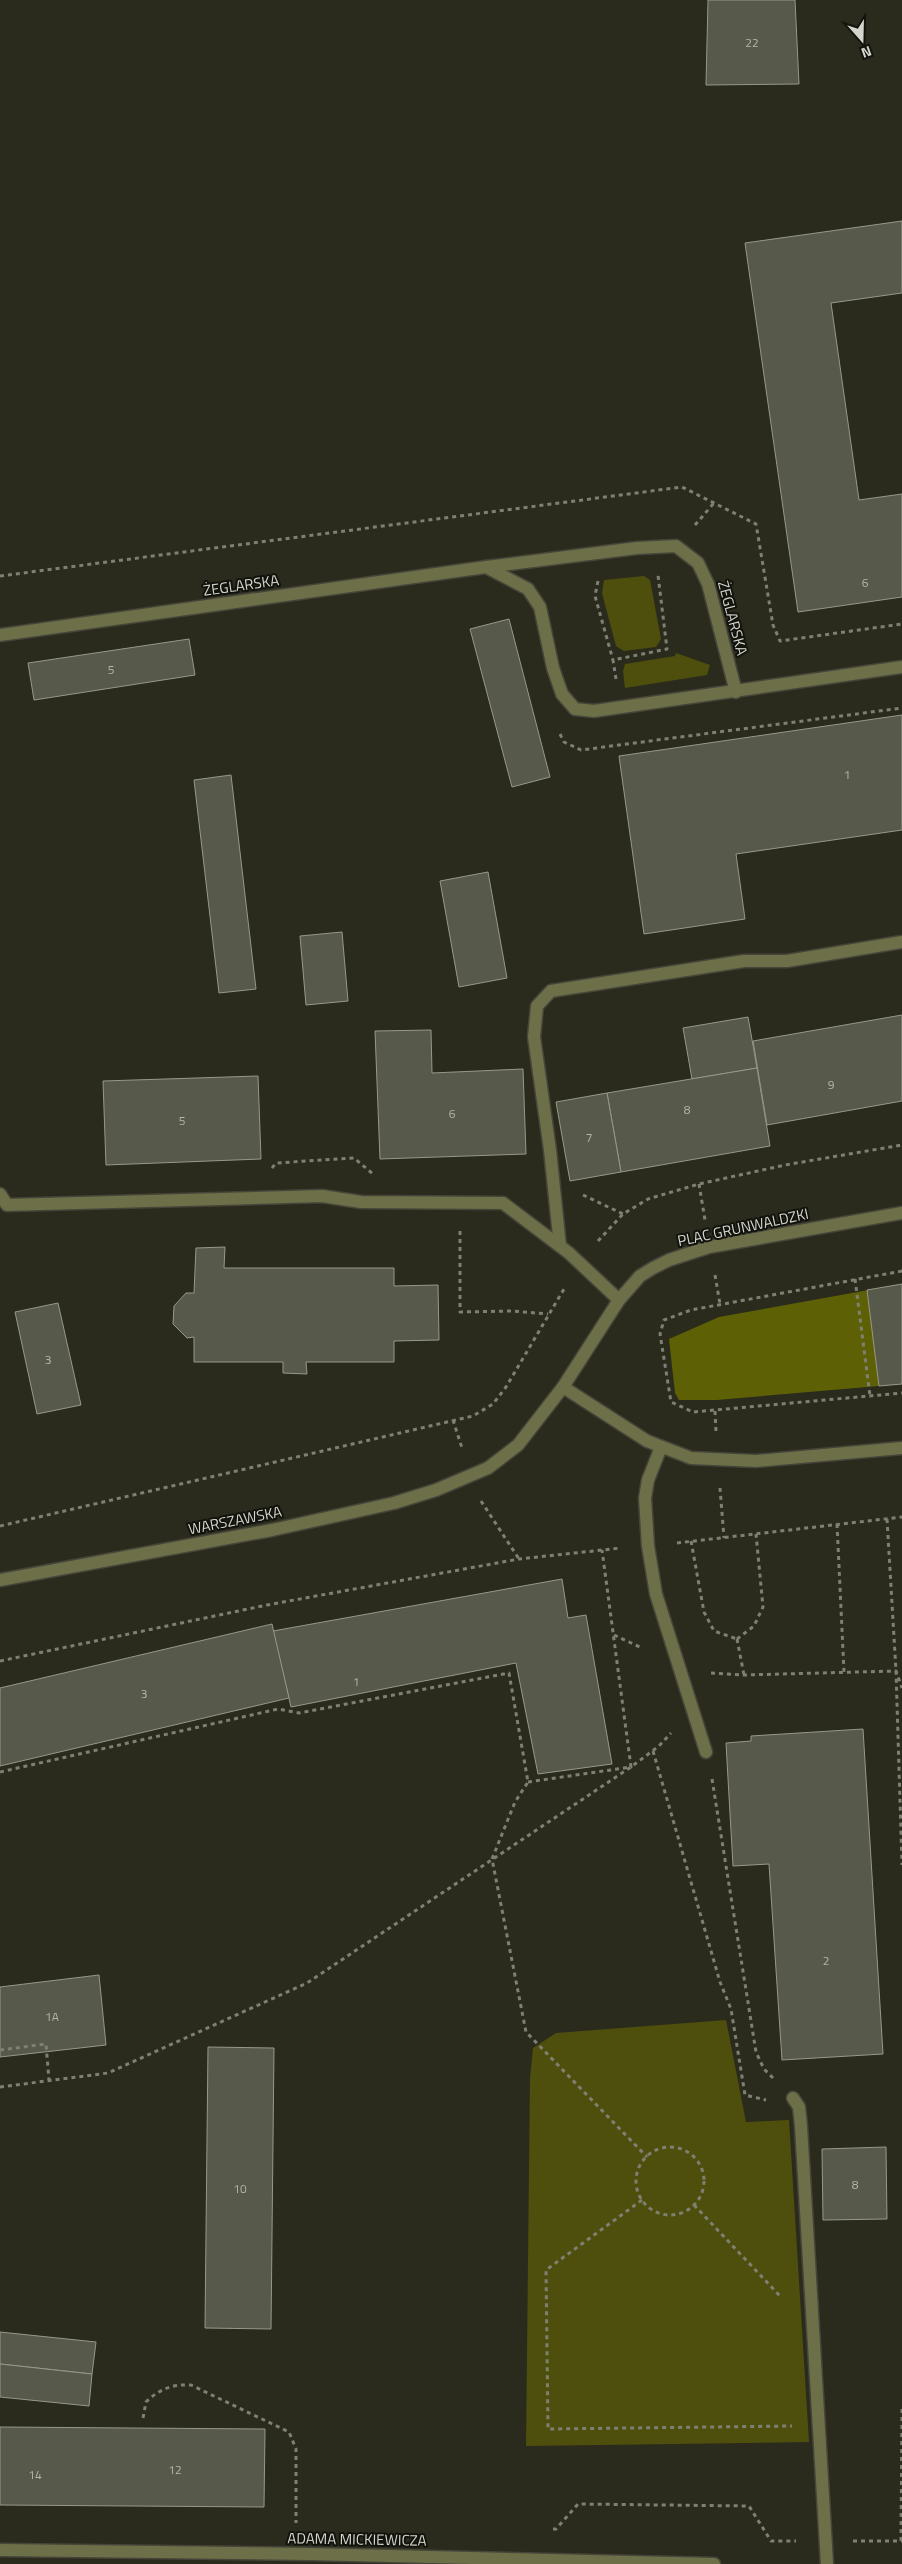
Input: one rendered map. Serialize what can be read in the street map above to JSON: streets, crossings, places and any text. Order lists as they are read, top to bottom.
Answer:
{
  "streets": {
    "street": [
      "ŻEGLARSKA",
      "PLAC GRUNWALDZKI",
      "WARSZAWSKA",
      "ADAMA MICKIEWICZA"
    ]
  },
  "crossings": [
    ["PLAC GRUNWALDZKI", "WARSZAWSKA"]
  ],
  "house_numbers": [
    "22",
    "6",
    "5",
    "1",
    "9",
    "8",
    "6",
    "5",
    "7",
    "3",
    "1",
    "3",
    "2",
    "1A",
    "8",
    "10",
    "12",
    "14"
  ],
  "north": "bottom"
}
